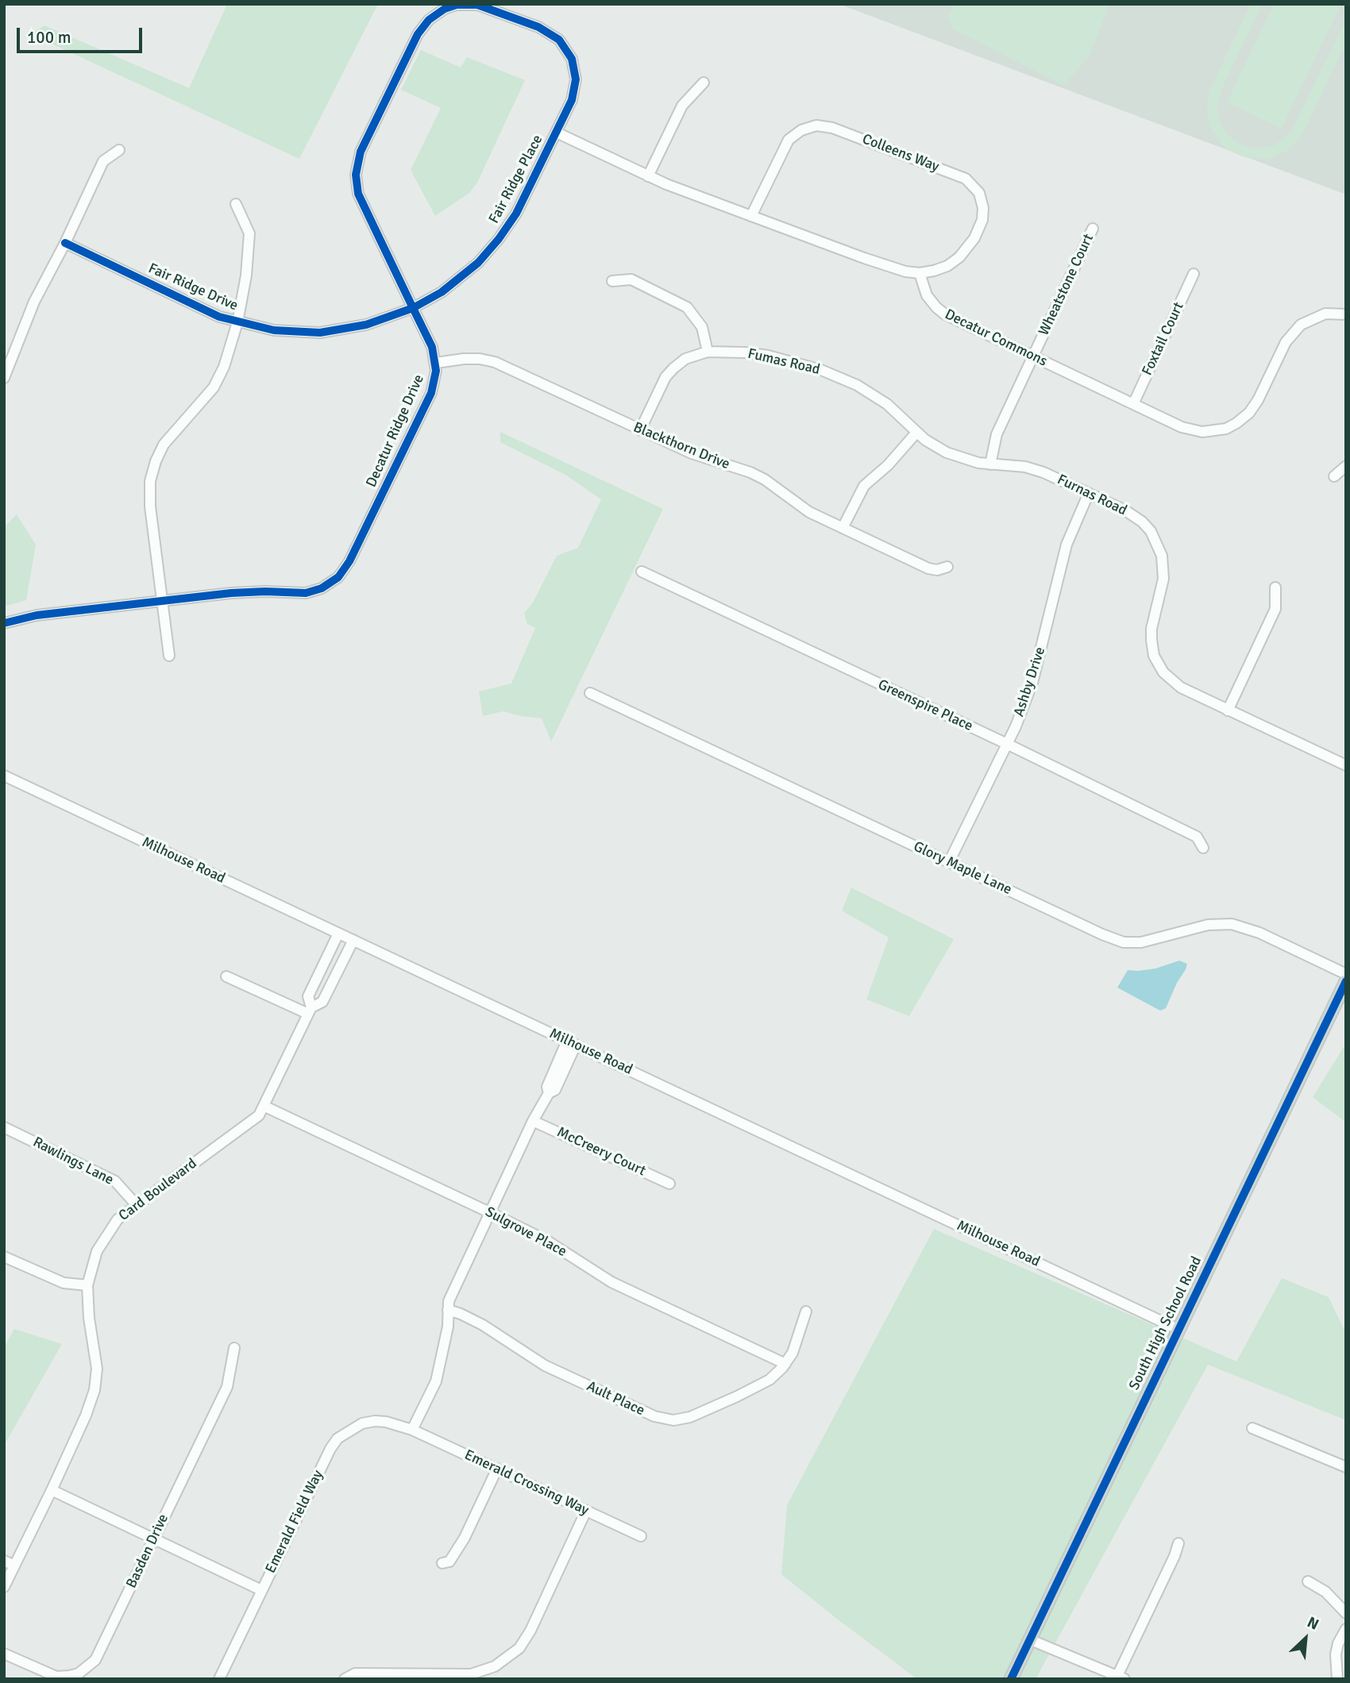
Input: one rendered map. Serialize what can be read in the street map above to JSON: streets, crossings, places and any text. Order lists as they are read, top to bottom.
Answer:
{
  "streets": {
    "main road": ["South High School Road"],
    "street": [
      "Colleens Way",
      "Fair Ridge Place",
      "Wheatstone Court",
      "Fair Ridge Drive",
      "Decatur Commons",
      "Foxtail Court",
      "Fumas Road",
      "Decatur Ridge Drive",
      "Blackthorn Drive",
      "Furnas Road",
      "Ashby Drive",
      "Greenspire Place",
      "Milhouse Road",
      "Glory Maple Lane",
      "McCreery Court",
      "Rawlings Lane",
      "Card Boulevard",
      "Sulgrove Place",
      "Ault Place",
      "Emerald Crossing Way",
      "Emerald Field Way",
      "Basden Drive"
    ]
  },
  "crossings": [
    ["Colleens Way", "Decatur Commons"],
    ["Fair Ridge Place", "Fair Ridge Drive"],
    ["Fair Ridge Place", "Decatur Ridge Drive"],
    ["Wheatstone Court", "Decatur Commons"],
    ["Wheatstone Court", "Furnas Road"],
    ["Fair Ridge Drive", "Decatur Ridge Drive"],
    ["Decatur Commons", "Foxtail Court"],
    ["Fumas Road", "Blackthorn Drive"],
    ["Fumas Road", "Furnas Road"],
    ["Decatur Ridge Drive", "Blackthorn Drive"],
    ["Furnas Road", "Ashby Drive"],
    ["Ashby Drive", "Greenspire Place"],
    ["Ashby Drive", "Glory Maple Lane"],
    ["Milhouse Road", "Card Boulevard"],
    ["Milhouse Road", "South High School Road"],
    ["Rawlings Lane", "Card Boulevard"],
    ["Card Boulevard", "Sulgrove Place"],
    ["Sulgrove Place", "Ault Place"],
    ["Emerald Crossing Way", "Emerald Field Way"]
  ],
  "scale_bar": "100 m",
  "north": "top right"
}
